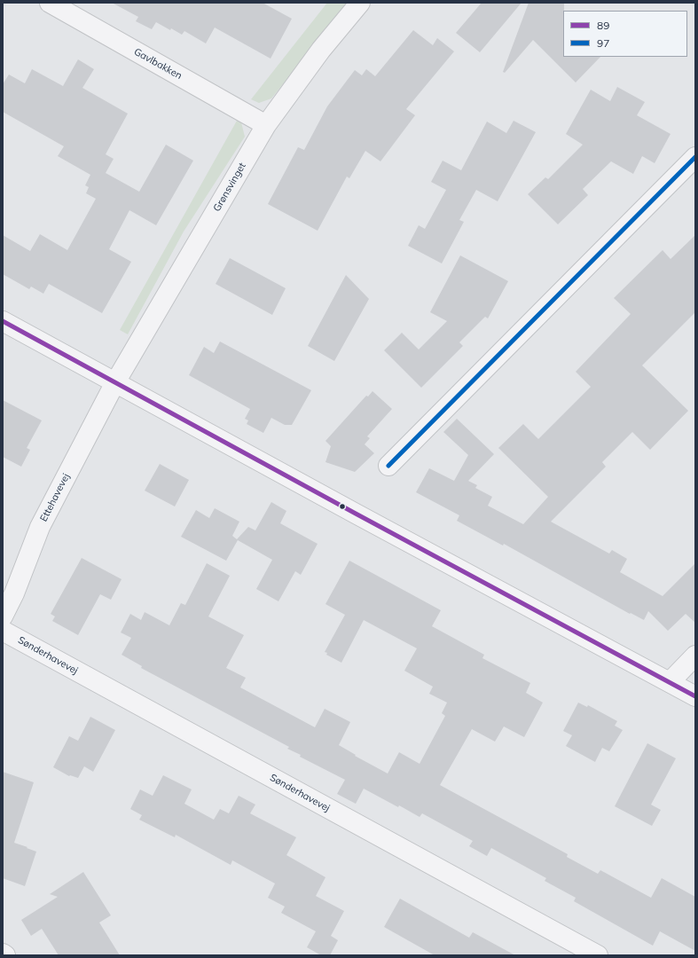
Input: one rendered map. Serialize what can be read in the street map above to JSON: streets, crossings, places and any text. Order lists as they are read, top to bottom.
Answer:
{
  "streets": {
    "street": [
      "Gavlbakken",
      "Grønsvinget",
      "Ettehavevej",
      "Sønderhavevej"
    ]
  },
  "crossings": [
    ["Gavlbakken", "Grønsvinget"],
    ["Grønsvinget", "Ettehavevej"]
  ],
  "lines": ["transit line 97", "transit line 89"],
  "legend": ["89", "97"]
}
